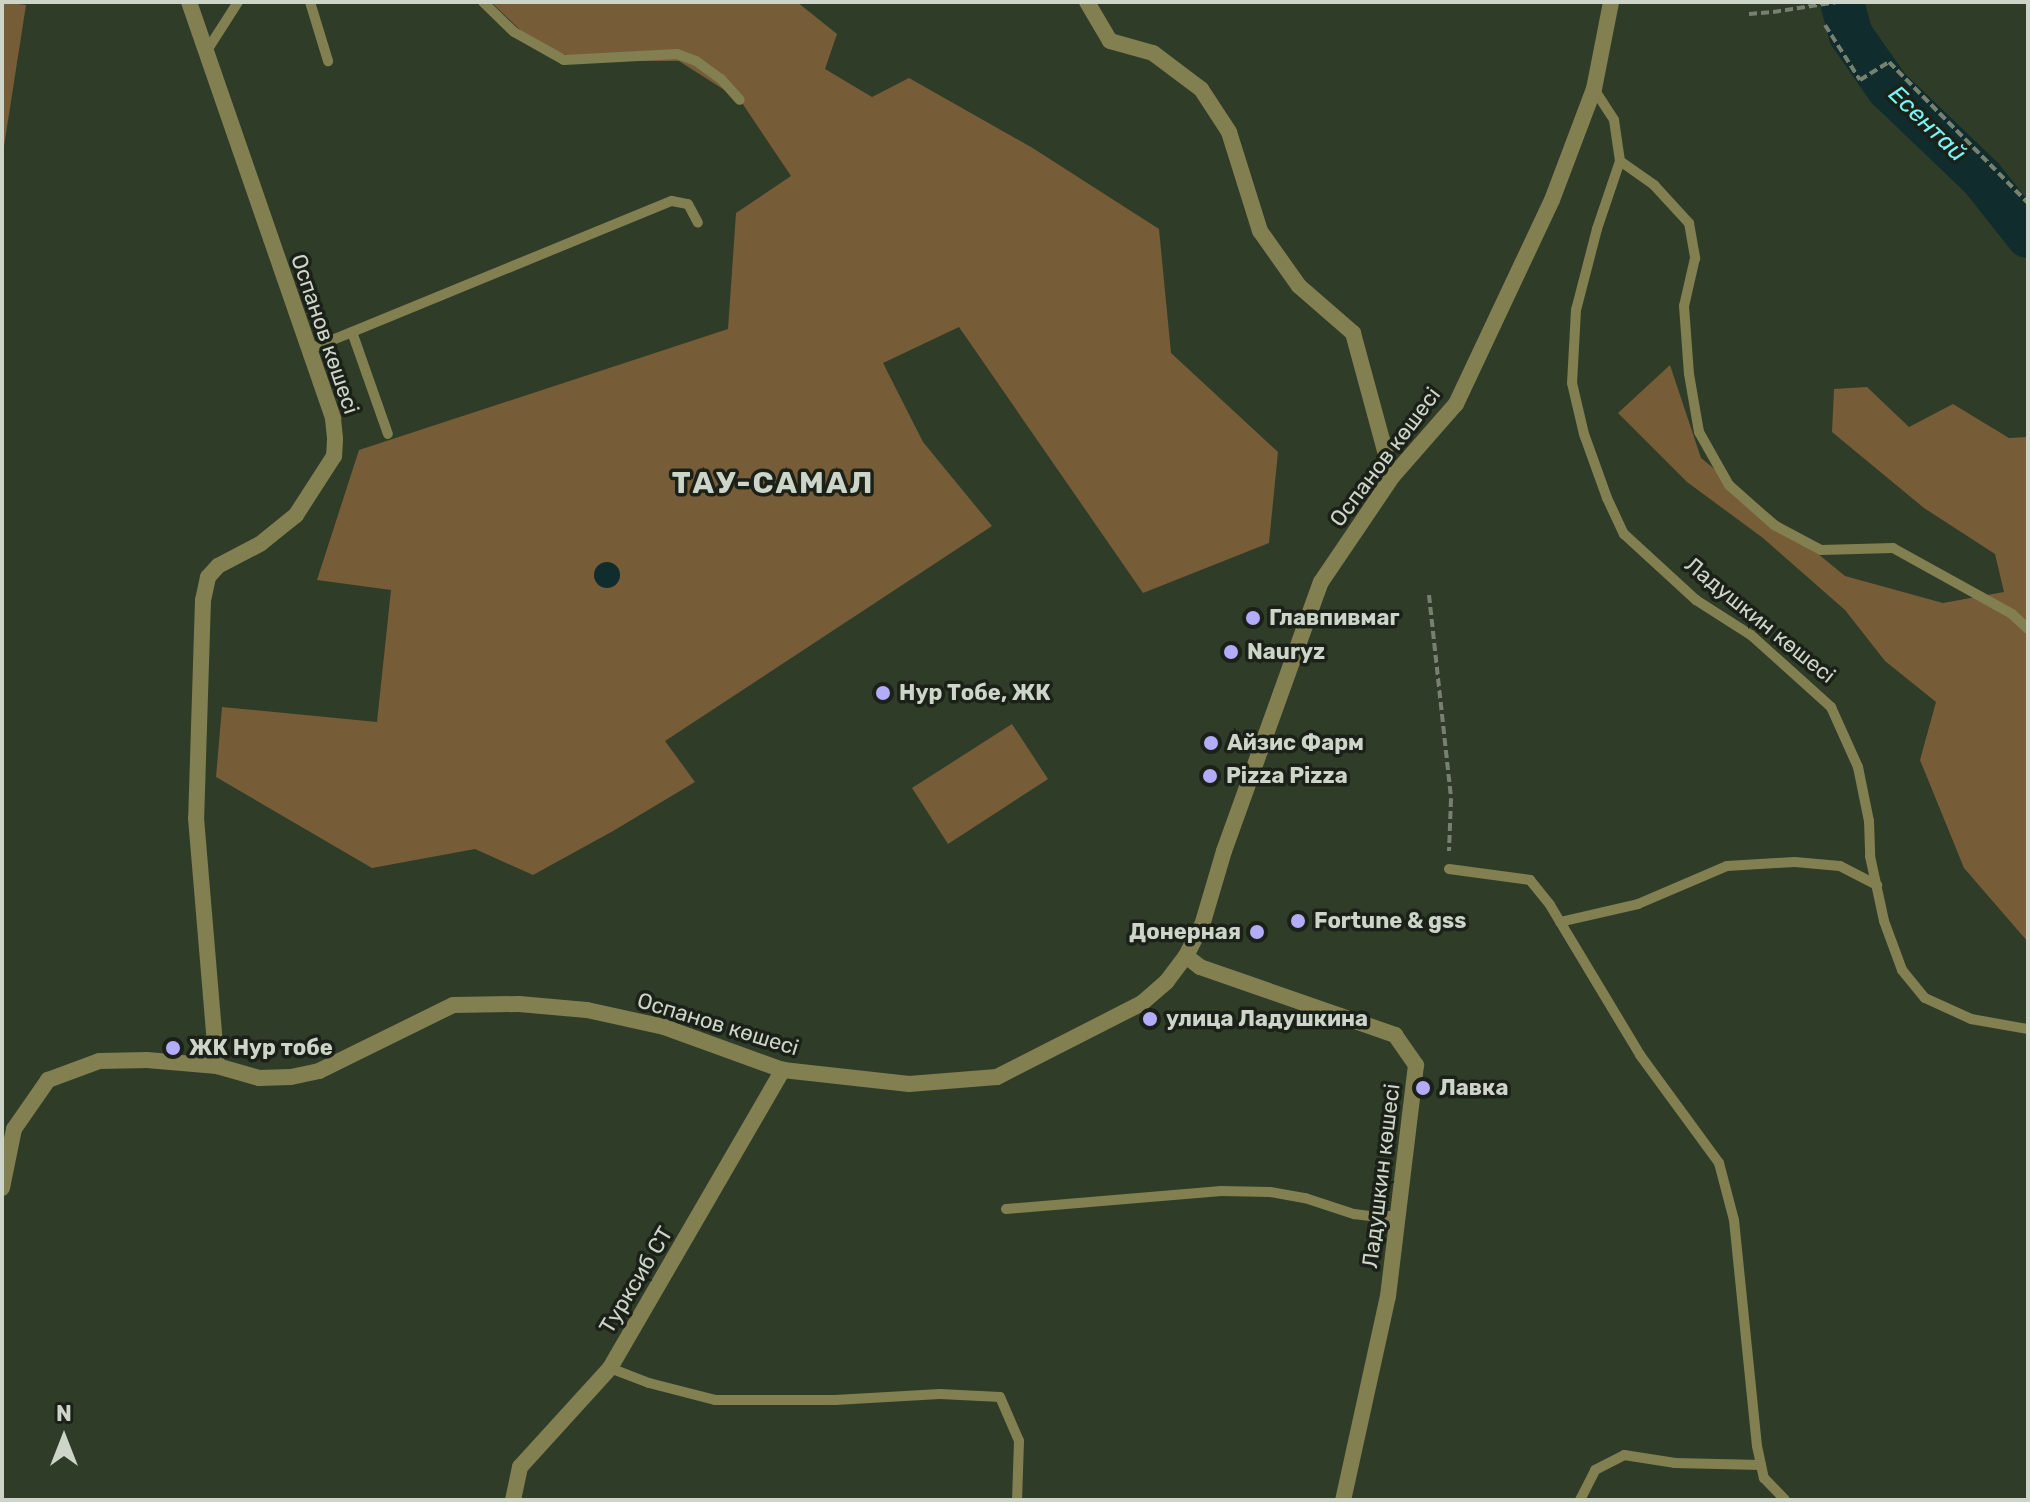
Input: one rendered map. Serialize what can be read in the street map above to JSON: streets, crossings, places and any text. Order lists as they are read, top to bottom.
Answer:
{
  "streets": {
    "street": ["Оспанов көшесі", "Ладушкин көшесі", "Турксиб СТ"]
  },
  "crossings": [
    ["Оспанов көшесі", "Ладушкин көшесі"],
    ["Оспанов көшесі", "Турксиб СТ"]
  ],
  "districts": ["ТАУ-САМАЛ"],
  "water": ["Есентай"],
  "places": [
    "Главпивмаг",
    "Nauryz",
    "Нур Тобе, ЖК",
    "Айзис Фарм",
    "Pizza Pizza",
    "Fortune & gss",
    "Донерная",
    "улица Ладушкина",
    "ЖК Нур тобе",
    "Лавка"
  ],
  "north": "top"
}
